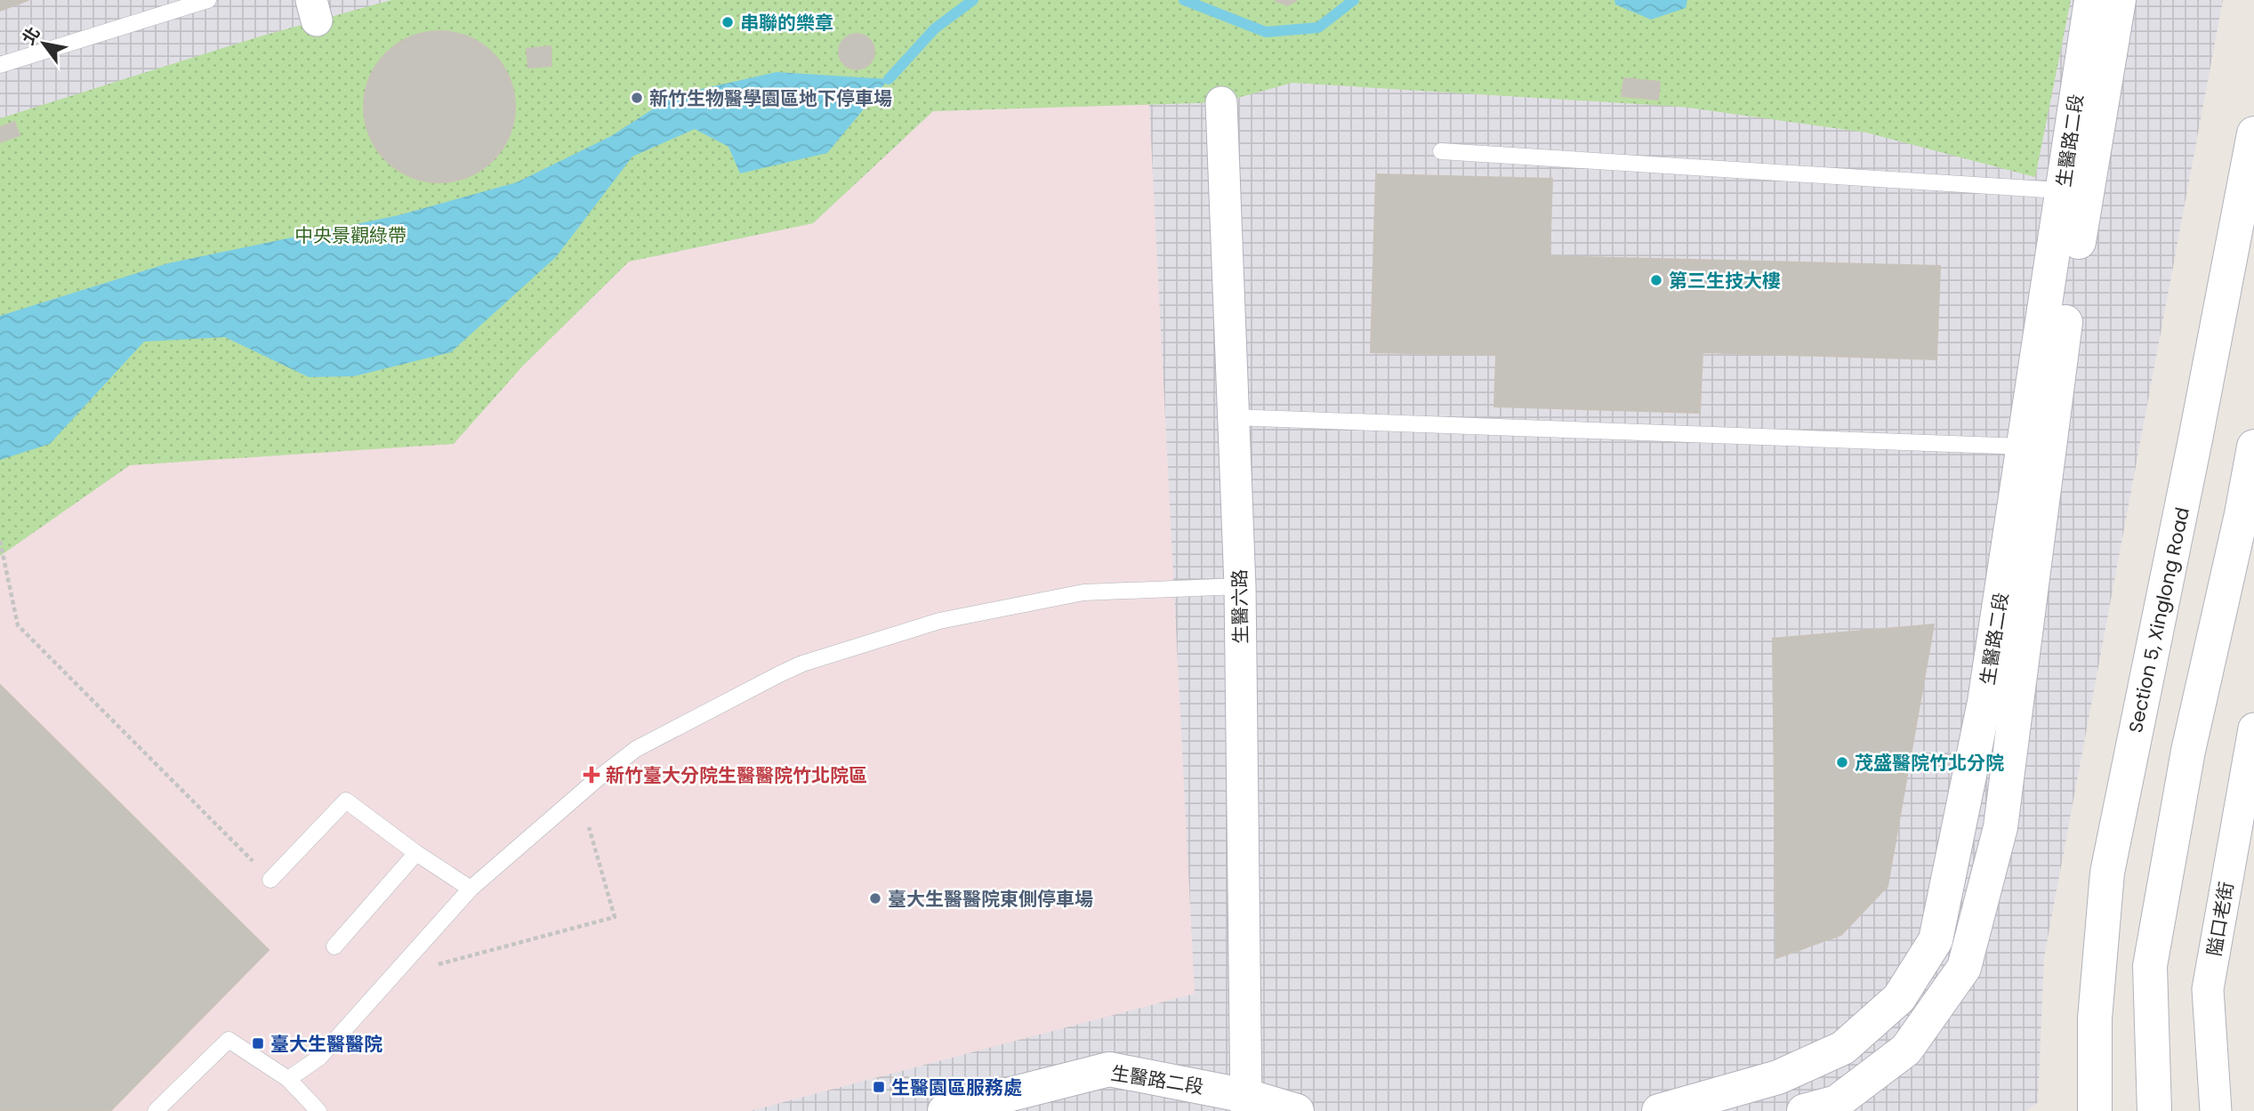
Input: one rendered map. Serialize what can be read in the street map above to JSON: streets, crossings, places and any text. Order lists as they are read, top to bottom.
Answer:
{
  "streets": {
    "street": [
      "生醫路二段",
      "生醫六路",
      "Section 5, Xinglong Road",
      "隘口老街"
    ]
  },
  "crossings": [
    ["生醫路二段", "生醫六路"]
  ],
  "parks": ["中央景觀綠帶"],
  "places": {
    "other": [
      "串聯的樂章",
      "新竹生物醫學園區地下停車場",
      "第三生技大樓",
      "茂盛醫院竹北分院",
      "臺大生醫醫院東側停車場"
    ],
    "health": ["新竹臺大分院生醫醫院竹北院區"],
    "transit": ["臺大生醫醫院", "生醫園區服務處"]
  },
  "north": "top left"
}
